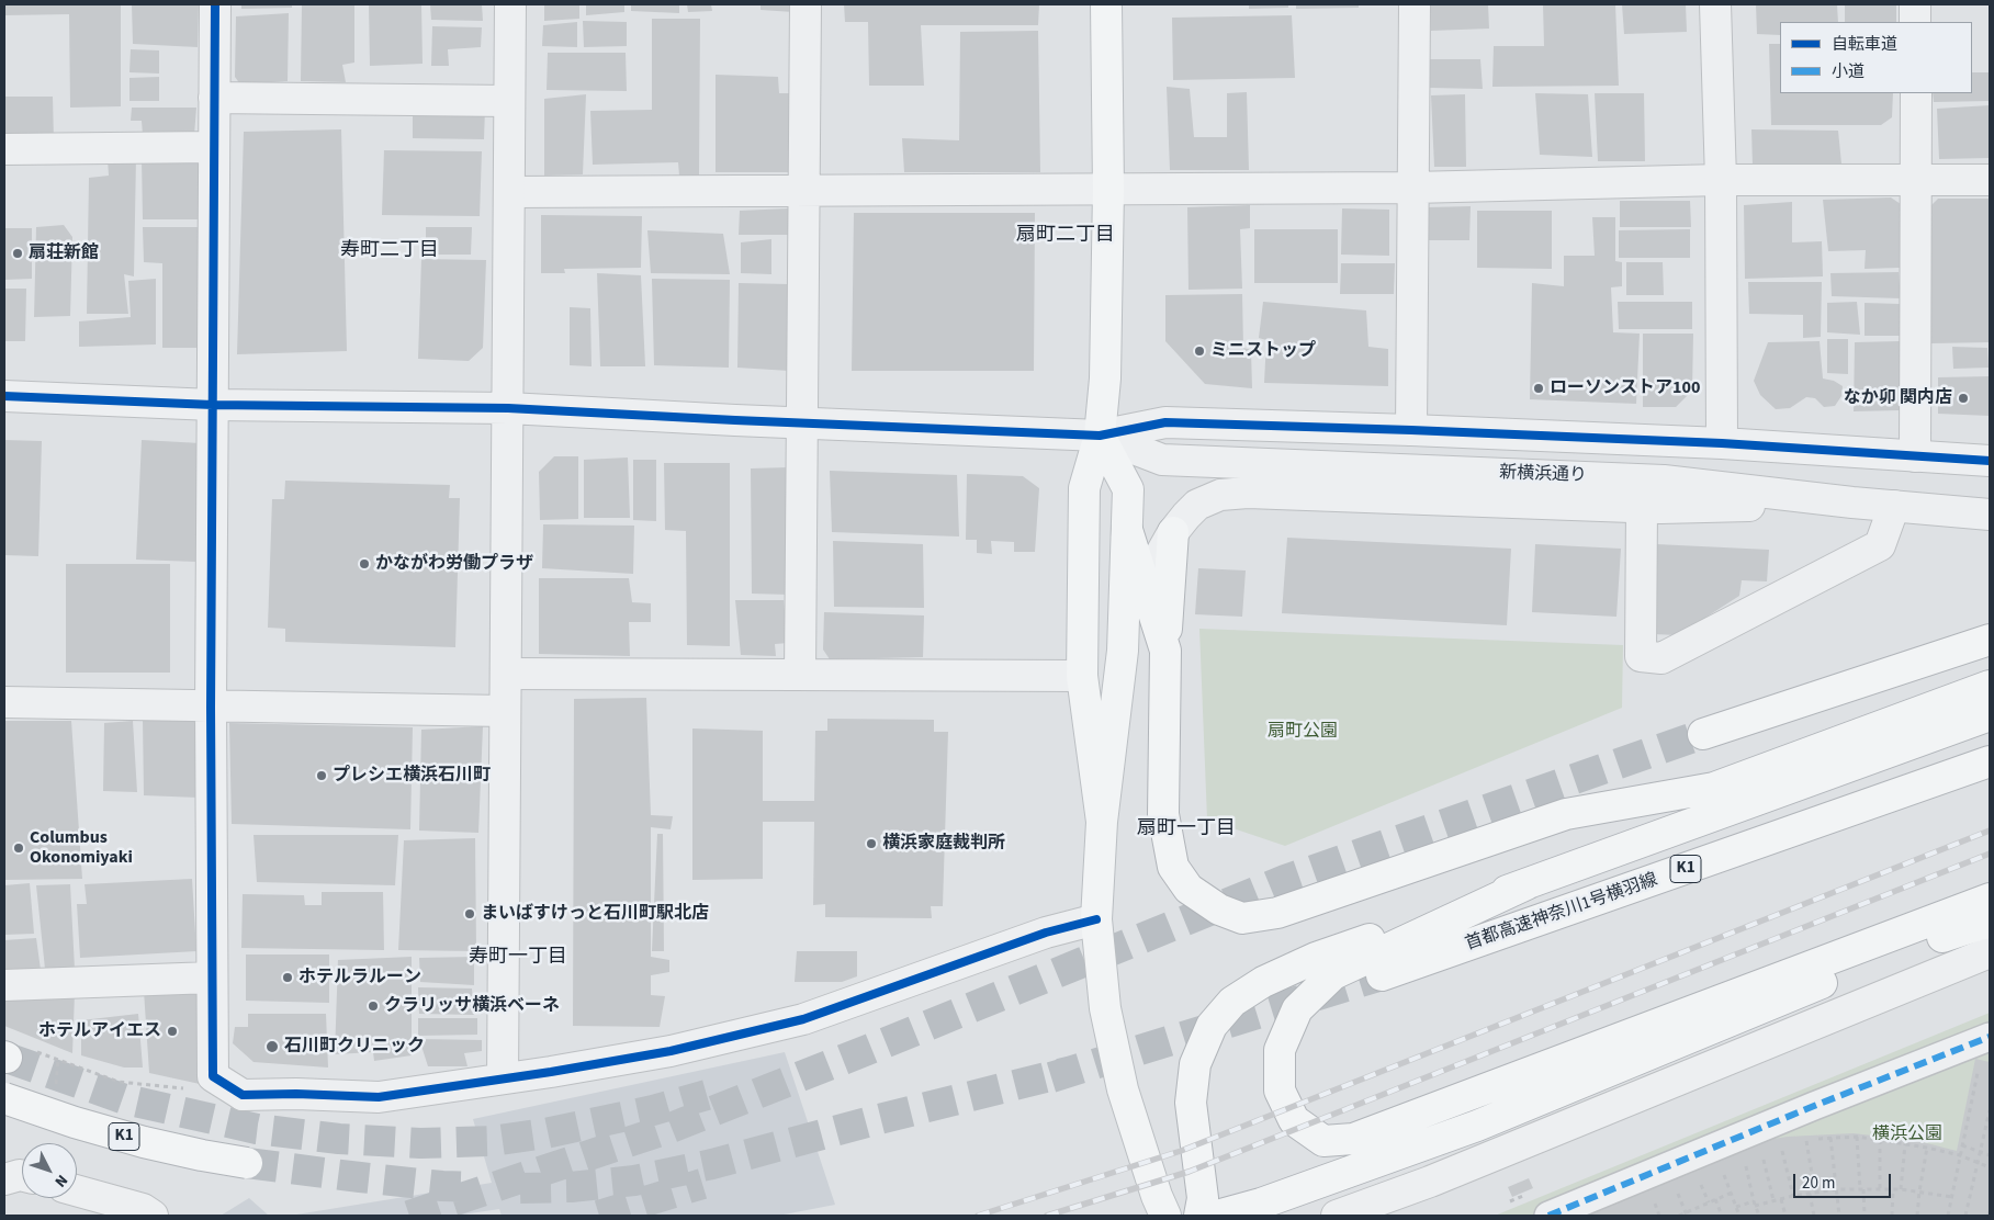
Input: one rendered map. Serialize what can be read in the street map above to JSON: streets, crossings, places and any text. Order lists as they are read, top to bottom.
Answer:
{
  "streets": {
    "main road": ["K1", "首都高速神奈川1号横羽線"],
    "street": ["新横浜通り"]
  },
  "districts": [
    "扇町二丁目",
    "寿町二丁目",
    "扇町一丁目",
    "寿町一丁目"
  ],
  "parks": ["扇町公園", "横浜公園"],
  "places": [
    "扇荘新館",
    "ミニストップ",
    "ローソンストア100",
    "なか卯 関内店",
    "かながわ労働プラザ",
    "プレシエ横浜石川町",
    "横浜家庭裁判所",
    "Columbus Okonomiyaki",
    "まいばすけっと石川町駅北店",
    "ホテルラルーン",
    "クラリッサ横浜ベーネ",
    "ホテルアイエス",
    "石川町クリニック"
  ],
  "legend": ["自転車道", "小道"],
  "scale_bar": "20 m",
  "north": "bottom right"
}
